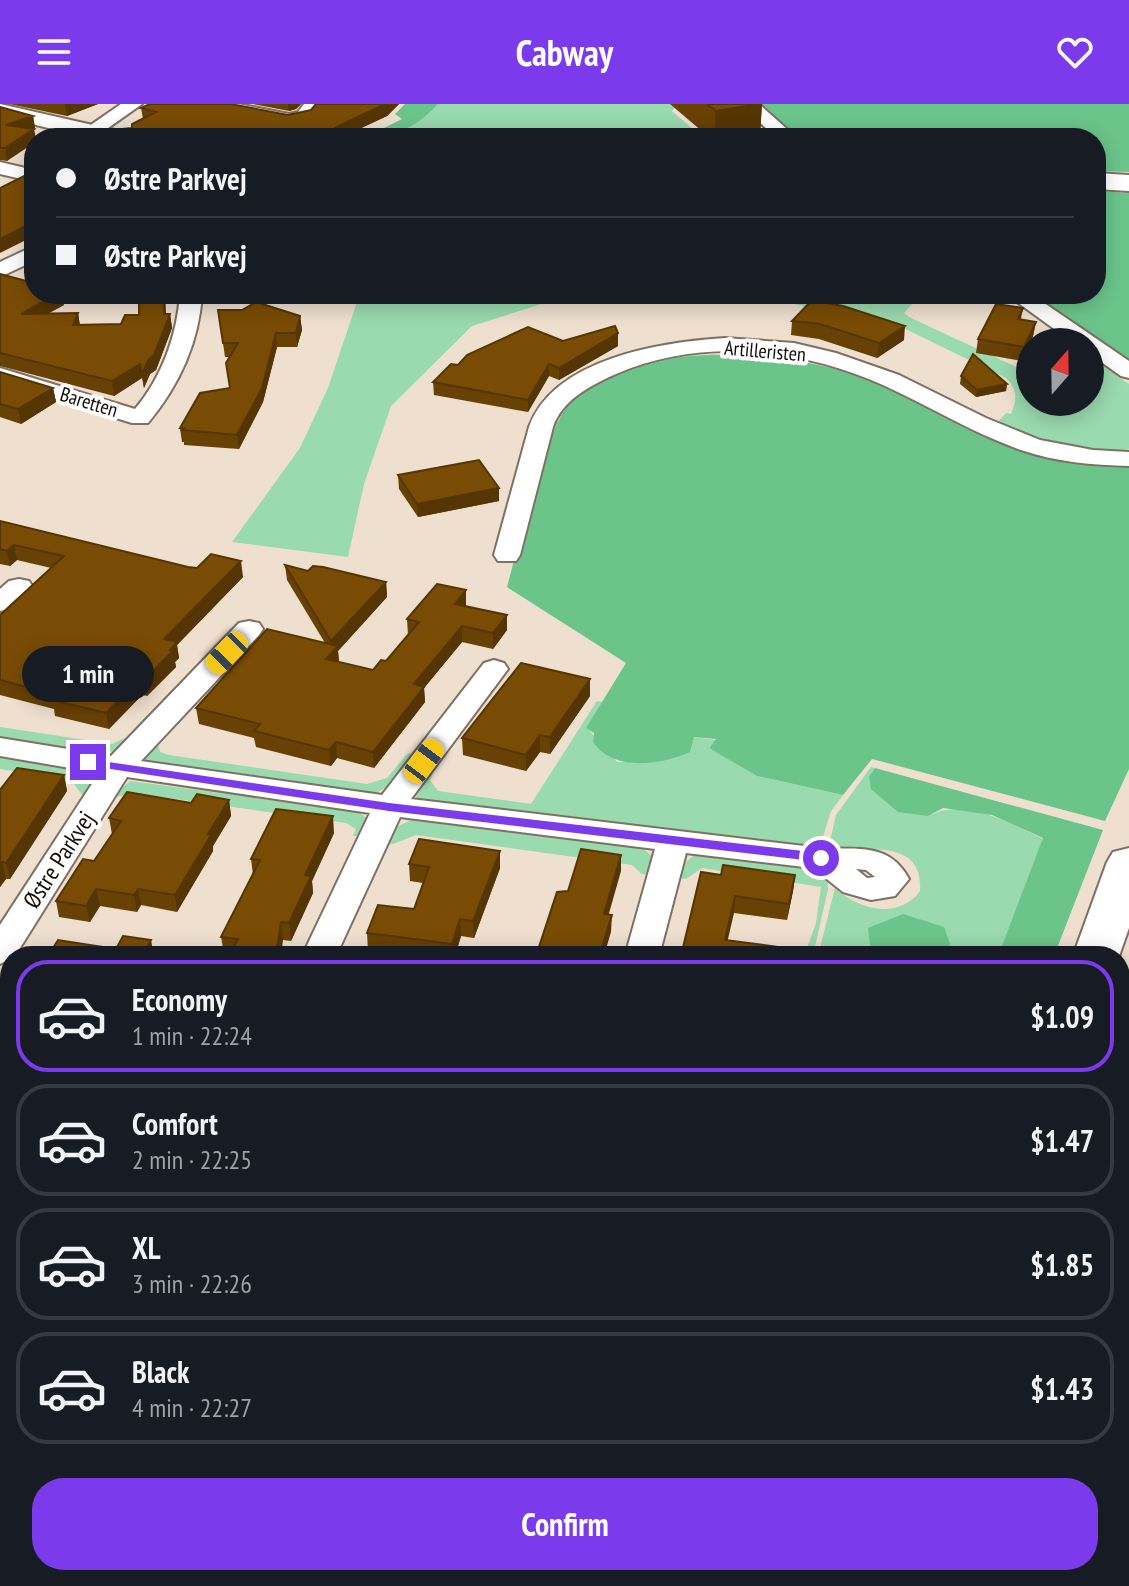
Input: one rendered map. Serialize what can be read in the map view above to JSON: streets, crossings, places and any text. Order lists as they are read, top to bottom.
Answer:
{
  "streets": {
    "street": ["Artilleristen", "Baretten", "Østre Parkvej"]
  },
  "north": "top",
  "page": {
    "header": "Cabway",
    "banner": ["Østre Parkvej", "Østre Parkvej"],
    "bubble": "1 min",
    "list": [
      {
        "name": "Economy",
        "note": "1 min · 22:24",
        "value": "$1.09"
      },
      {
        "name": "Comfort",
        "note": "2 min · 22:25",
        "value": "$1.47"
      },
      {
        "name": "XL",
        "note": "3 min · 22:26",
        "value": "$1.85"
      },
      {
        "name": "Black",
        "note": "4 min · 22:27",
        "value": "$1.43"
      }
    ],
    "buttons": "Confirm"
  }
}
